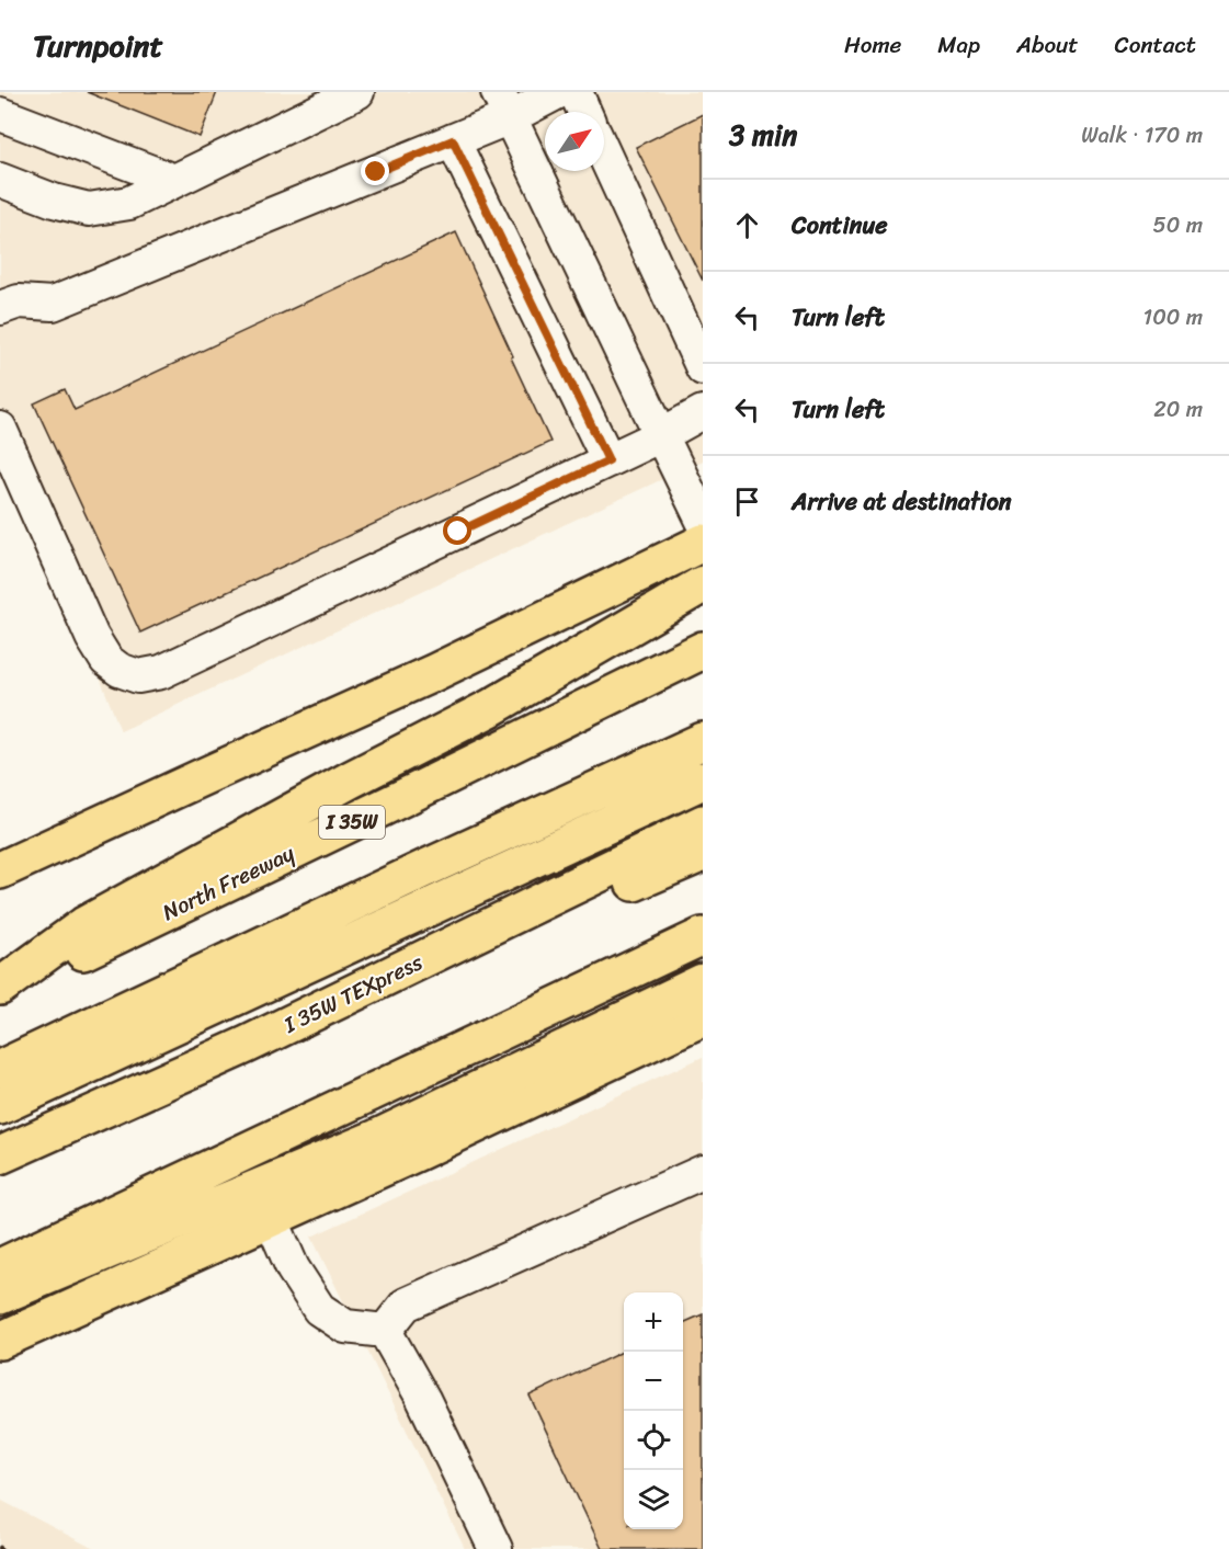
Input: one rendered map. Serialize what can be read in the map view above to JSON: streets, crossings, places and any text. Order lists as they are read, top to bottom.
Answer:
{
  "streets": {
    "main road": ["I 35W", "North Freeway", "I 35W TEXpress"]
  },
  "north": "top right",
  "page": {
    "header": "Turnpoint",
    "nav": [
      "Home",
      "Map",
      "About",
      "Contact"
    ],
    "heading": ["3 min", "Walk · 170 m"],
    "list": [
      ["Continue", "50 m"],
      ["Turn left", "100 m"],
      ["Turn left", "20 m"],
      "Arrive at destination"
    ],
    "map_buttons": ["+", "−"]
  }
}
